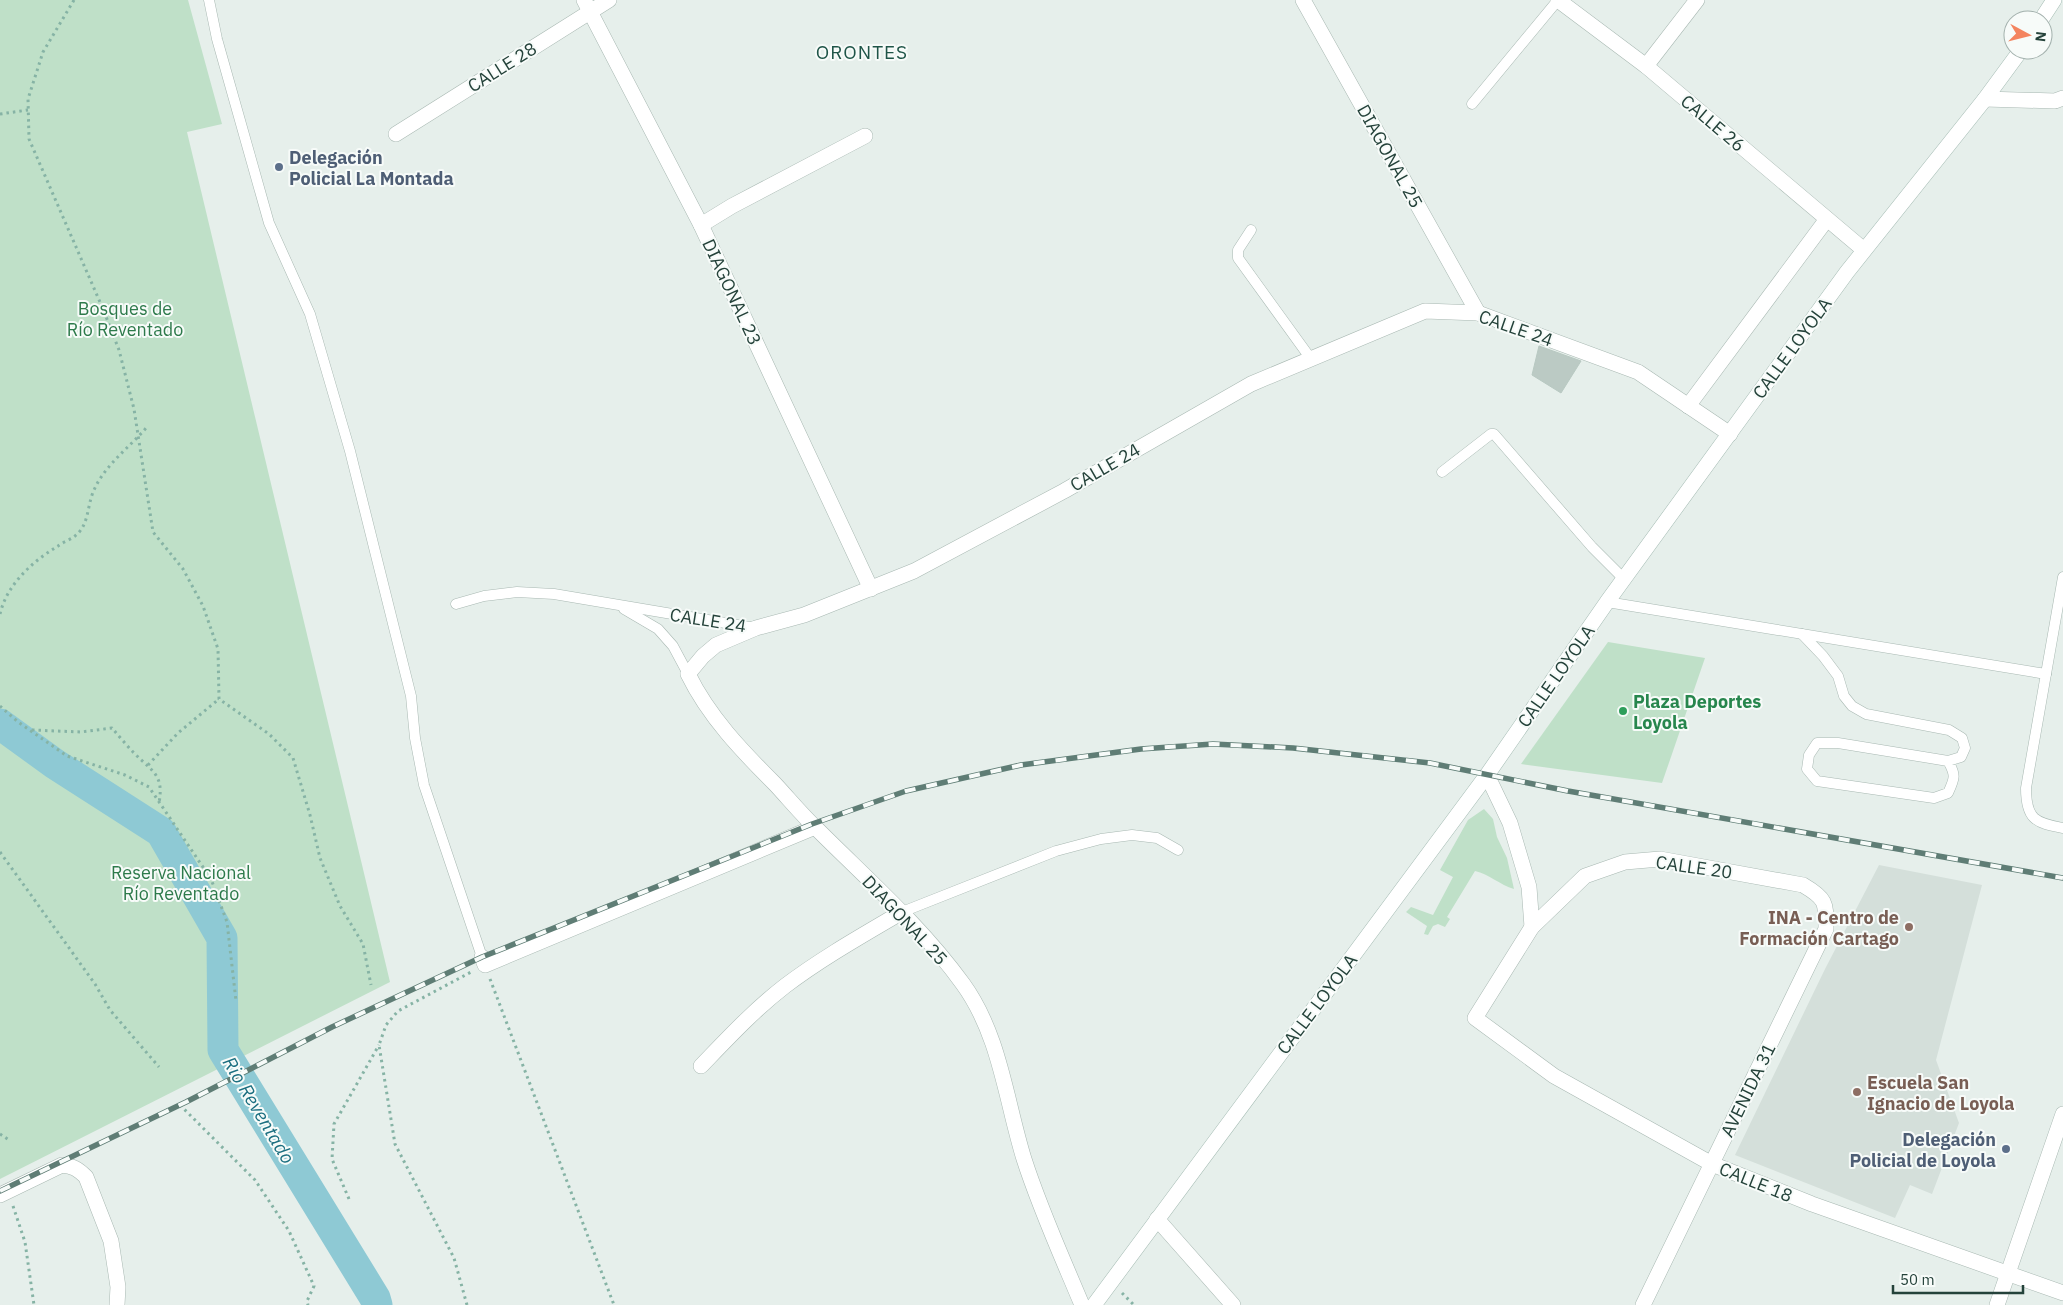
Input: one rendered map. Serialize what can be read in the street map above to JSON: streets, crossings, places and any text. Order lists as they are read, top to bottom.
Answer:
{
  "streets": {
    "street": [
      "CALLE 28",
      "CALLE 26",
      "DIAGONAL 25",
      "DIAGONAL 23",
      "CALLE 24",
      "CALLE LOYOLA",
      "CALLE 20",
      "AVENIDA 31",
      "CALLE 18"
    ]
  },
  "crossings": [
    ["CALLE 28", "DIAGONAL 23"],
    ["CALLE 26", "CALLE LOYOLA"],
    ["DIAGONAL 25", "CALLE 24"],
    ["DIAGONAL 23", "CALLE 24"],
    ["CALLE 24", "CALLE LOYOLA"],
    ["CALLE 20", "AVENIDA 31"],
    ["CALLE 20", "CALLE 18"],
    ["AVENIDA 31", "CALLE 18"]
  ],
  "districts": ["ORONTES"],
  "water": ["Rio Reventado"],
  "parks": ["Bosques de Río Reventado", "Reserva Nacional Río Reventado"],
  "places": [
    "Delegación Policial La Montada",
    "Plaza Deportes Loyola",
    "INA - Centro de Formación Cartago",
    "Escuela San Ignacio de Loyola",
    "Delegación Policial de Loyola"
  ],
  "scale_bar": "50 m",
  "north": "right"
}
